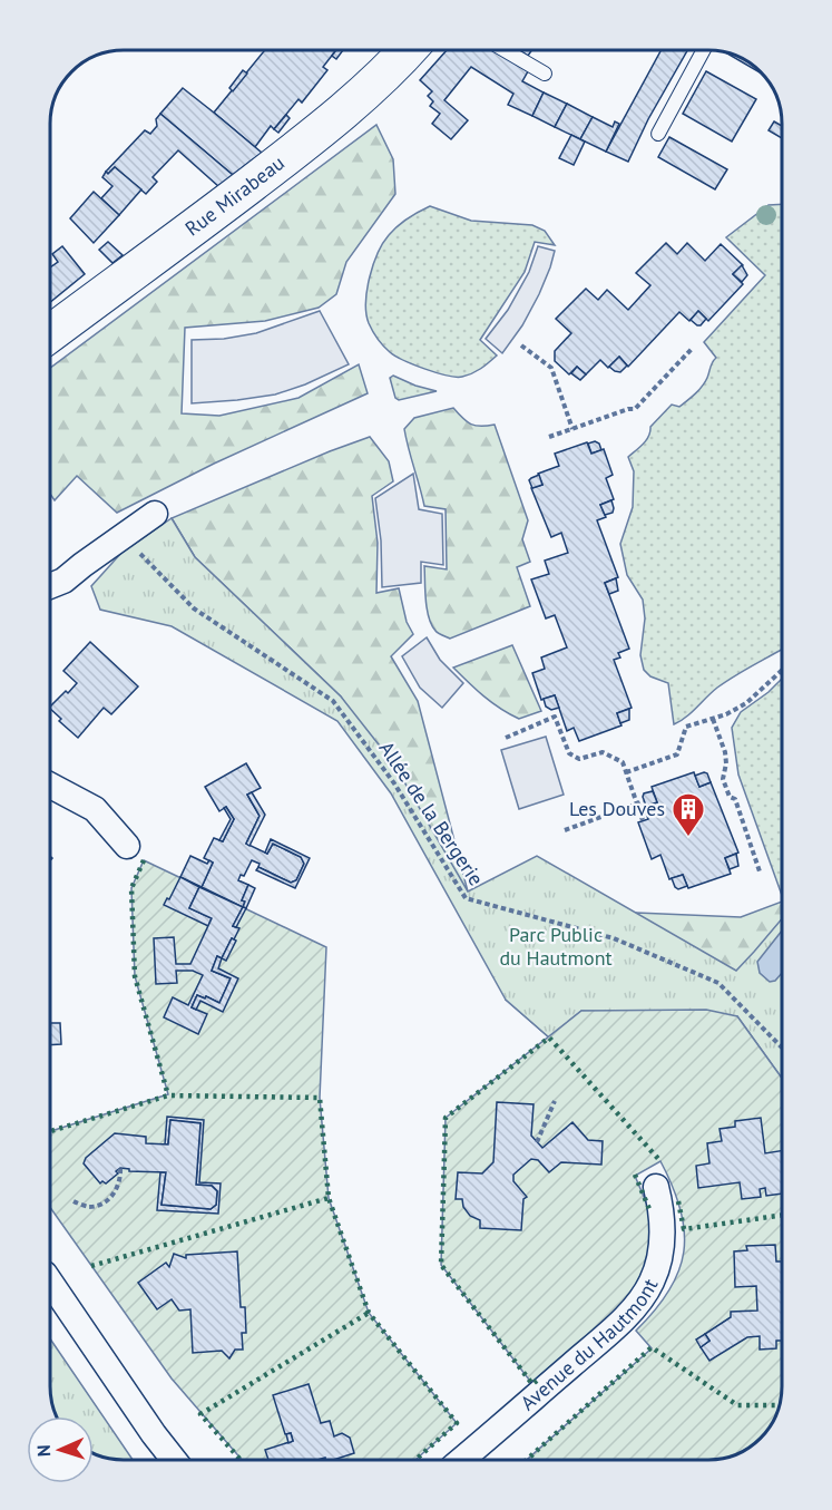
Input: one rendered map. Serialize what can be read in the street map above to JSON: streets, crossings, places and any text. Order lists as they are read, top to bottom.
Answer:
{
  "streets": {
    "main road": ["Rue Mirabeau"],
    "street": ["Avenue du Hautmont"],
    "path": ["Allée de la Bergerie"]
  },
  "parks": ["Parc Public du Hautmont"],
  "places": {
    "building": ["Les Douves"]
  },
  "north": "left"
}
